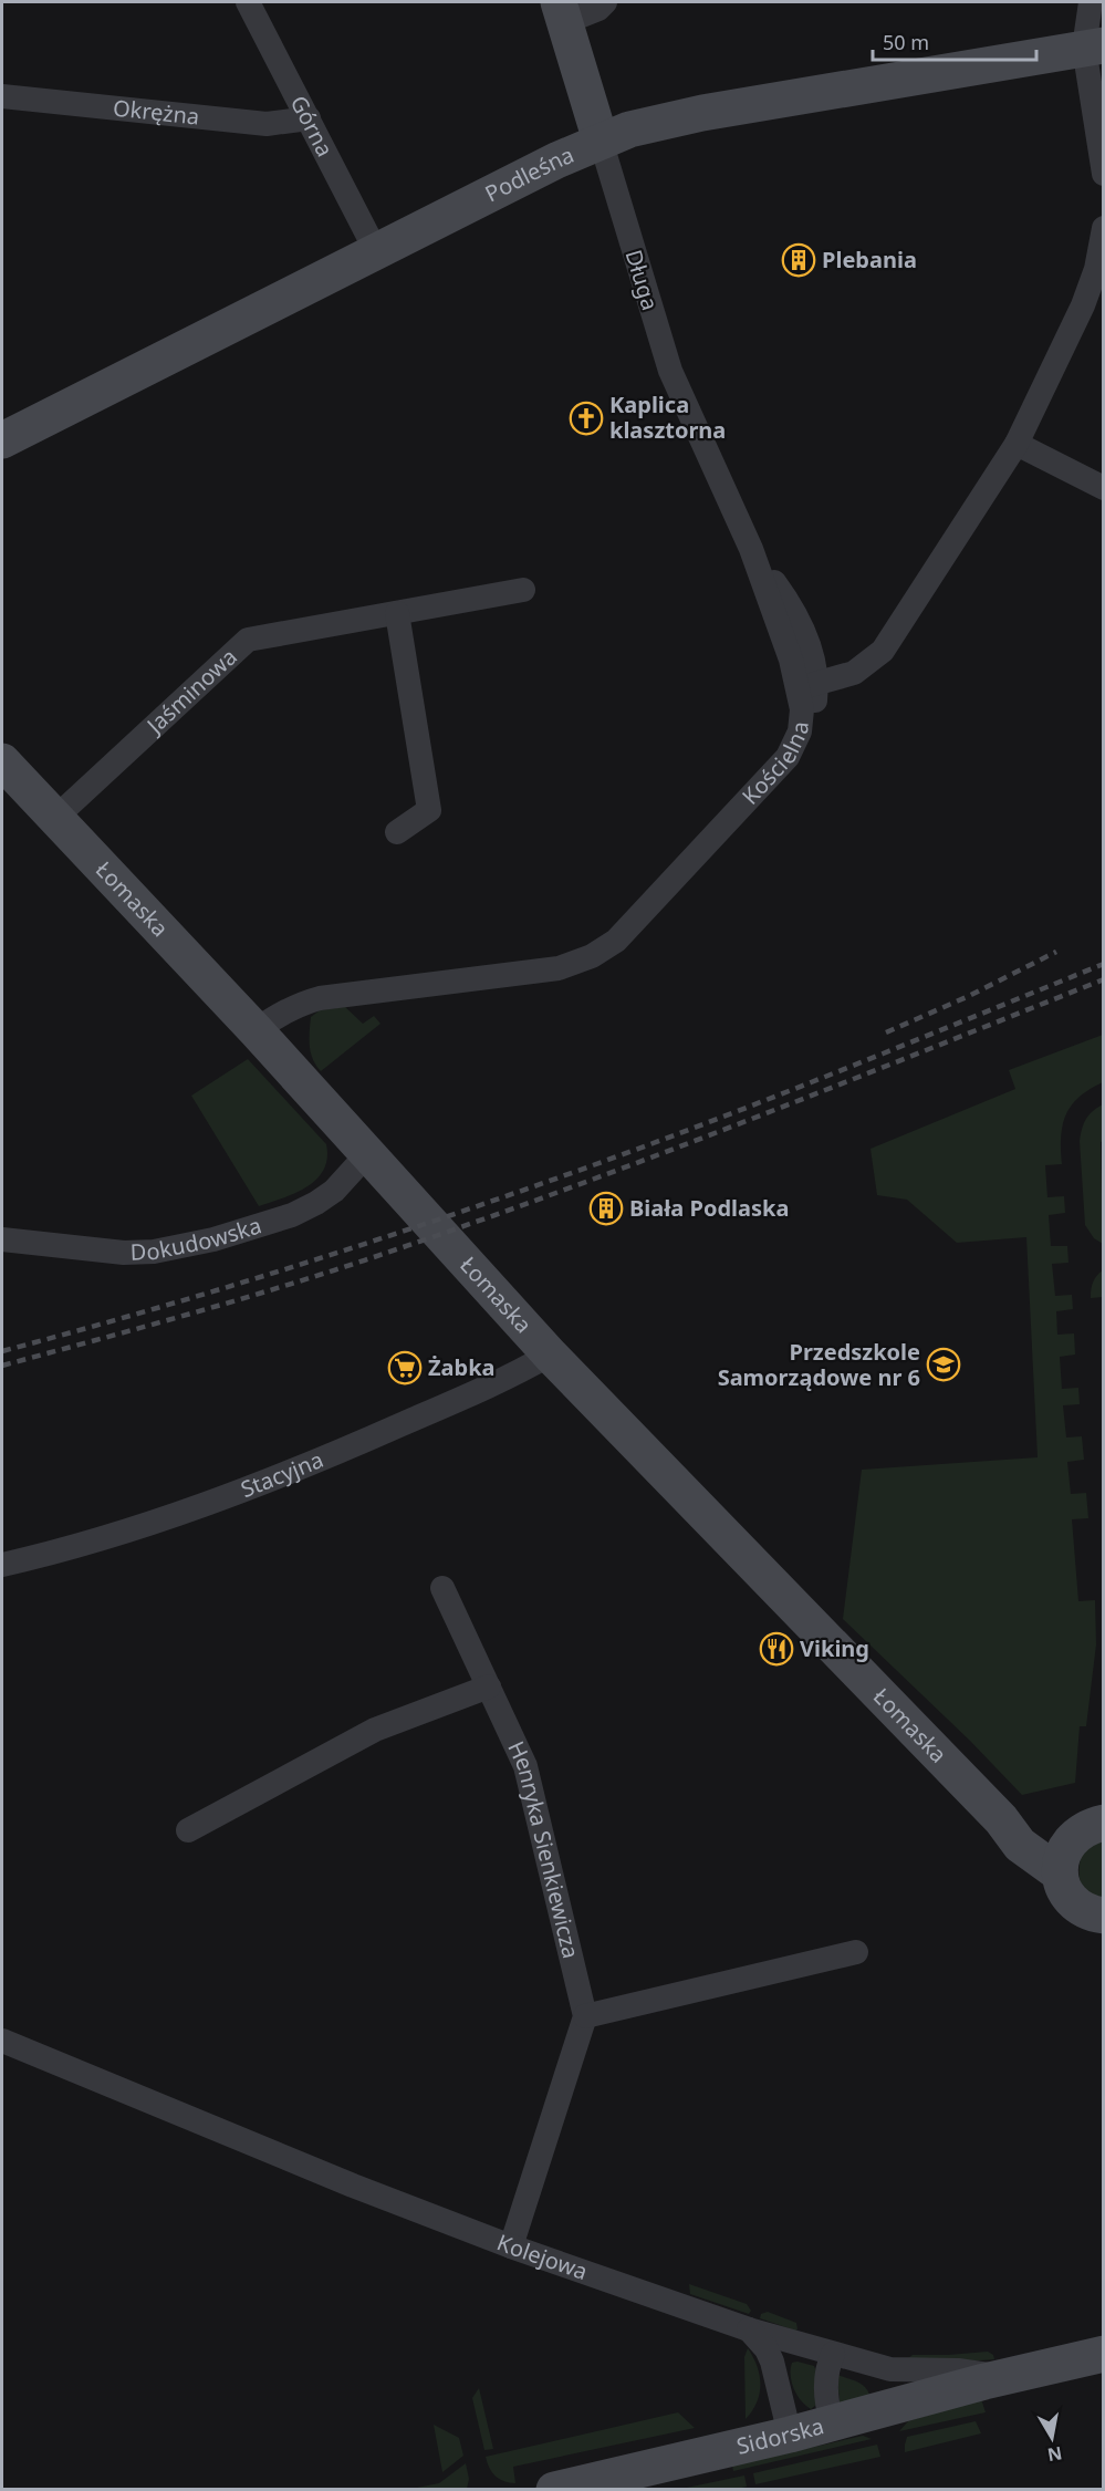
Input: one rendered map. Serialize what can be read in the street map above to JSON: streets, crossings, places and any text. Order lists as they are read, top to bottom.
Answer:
{
  "streets": {
    "street": [
      "Okrężna",
      "Górna",
      "Podleśna",
      "Długa",
      "Jaśminowa",
      "Kościelna",
      "Łomaska",
      "Dokudowska",
      "Stacyjna",
      "Henryka Sienkiewicza",
      "Kolejowa",
      "Sidorska"
    ]
  },
  "crossings": [
    ["Okrężna", "Górna"],
    ["Górna", "Podleśna"],
    ["Podleśna", "Długa"],
    ["Długa", "Kościelna"],
    ["Jaśminowa", "Łomaska"],
    ["Kościelna", "Łomaska"],
    ["Łomaska", "Dokudowska"],
    ["Łomaska", "Stacyjna"],
    ["Kolejowa", "Sidorska"]
  ],
  "places": {
    "building": ["Plebania", "Biała Podlaska"],
    "church": ["Kaplica klasztorna"],
    "school or university": ["Przedszkole Samorządowe nr 6"],
    "supermarket": ["Żabka"],
    "restaurant": ["Viking"]
  },
  "scale_bar": "50 m",
  "north": "bottom"
}
